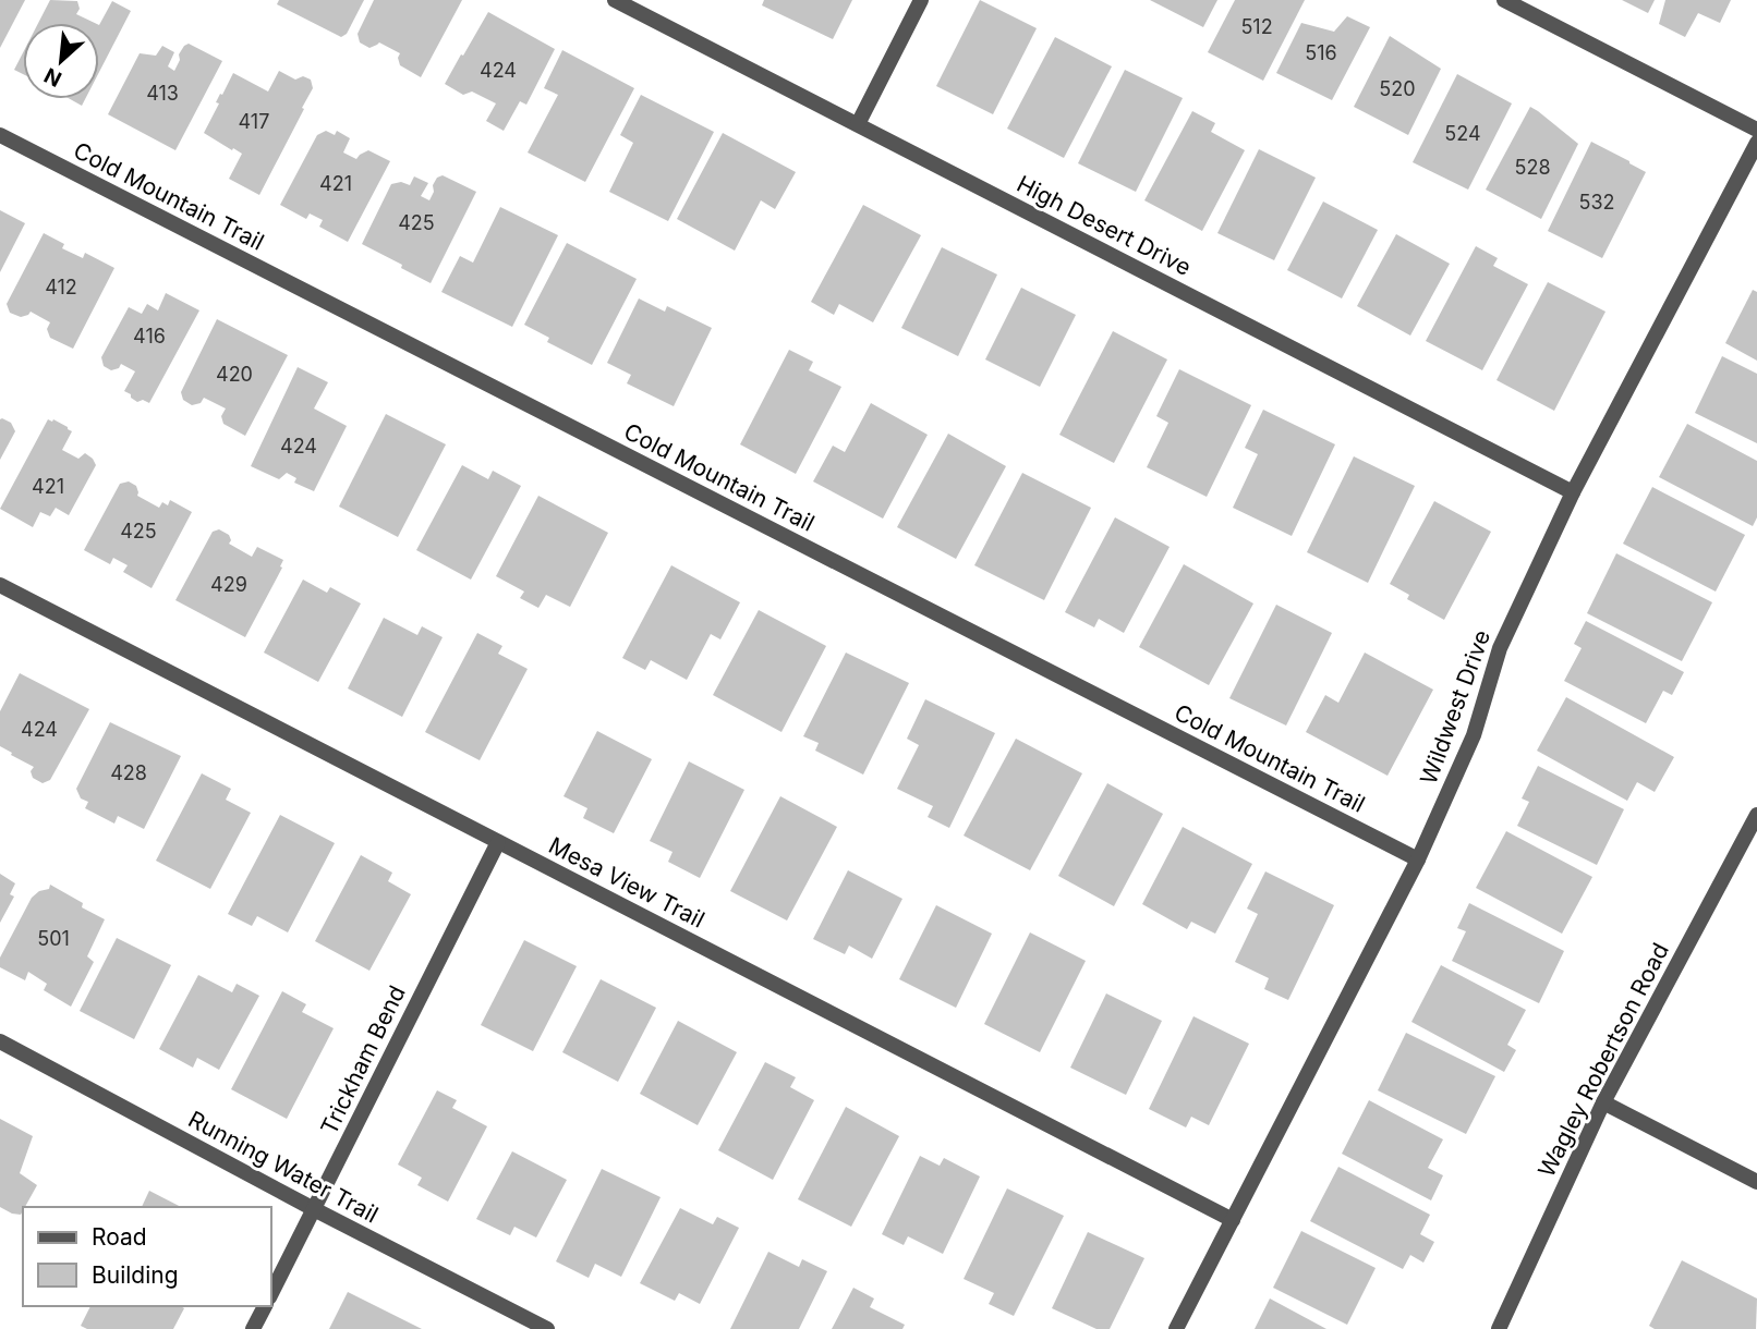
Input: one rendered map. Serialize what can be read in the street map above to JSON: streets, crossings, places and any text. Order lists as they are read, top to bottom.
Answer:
{
  "streets": {
    "street": [
      "Cold Mountain Trail",
      "High Desert Drive",
      "Wildwest Drive",
      "Mesa View Trail",
      "Trickham Bend",
      "Wagley Robertson Road",
      "Running Water Trail"
    ]
  },
  "crossings": [
    ["Cold Mountain Trail", "Wildwest Drive"],
    ["High Desert Drive", "Wildwest Drive"],
    ["Wildwest Drive", "Mesa View Trail"],
    ["Mesa View Trail", "Trickham Bend"],
    ["Trickham Bend", "Running Water Trail"]
  ],
  "house_numbers": [
    "512",
    "516",
    "424",
    "520",
    "413",
    "417",
    "524",
    "528",
    "421",
    "532",
    "425",
    "412",
    "416",
    "420",
    "424",
    "421",
    "425",
    "429",
    "424",
    "428",
    "501"
  ],
  "legend": ["Road", "Building"],
  "north": "bottom left"
}
